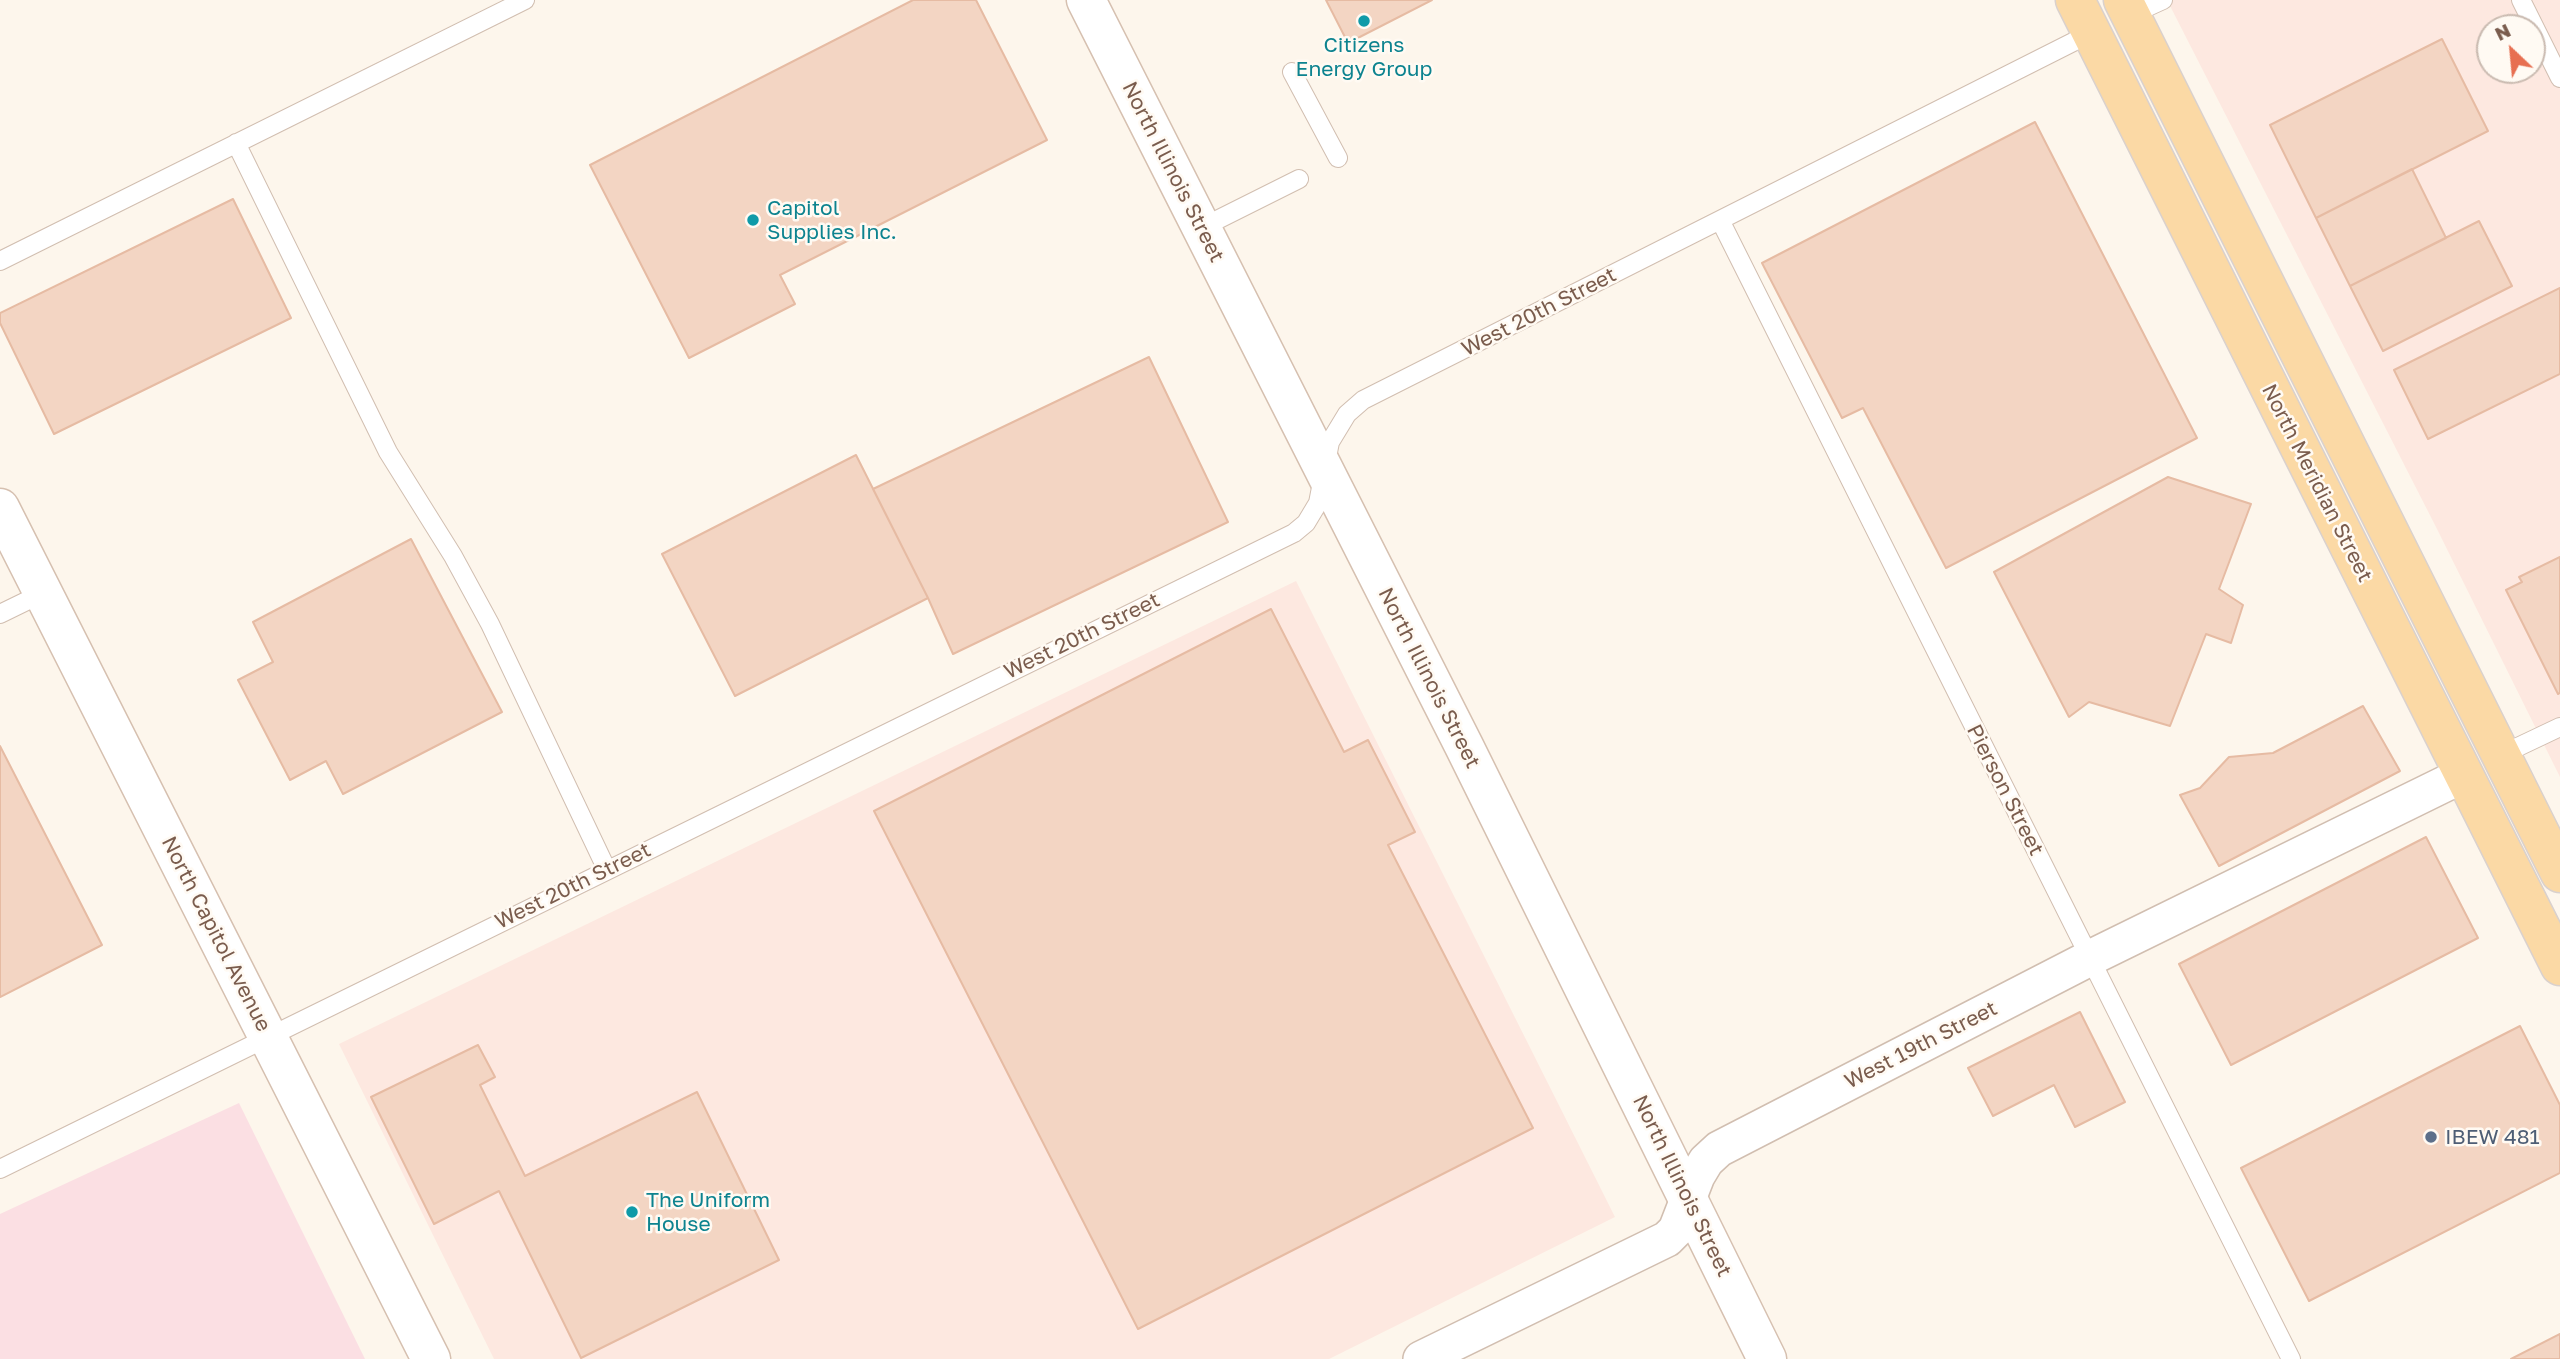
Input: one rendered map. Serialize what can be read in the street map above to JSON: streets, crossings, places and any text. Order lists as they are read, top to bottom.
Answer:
{
  "streets": {
    "main road": ["North Illinois Street", "North Meridian Street", "North Capitol Avenue"],
    "street": ["West 19th Street"],
    "lane": ["West 20th Street", "Pierson Street"]
  },
  "crossings": [
    ["North Illinois Street", "West 20th Street"],
    ["North Illinois Street", "West 19th Street"],
    ["West 20th Street", "North Meridian Street"],
    ["West 20th Street", "Pierson Street"],
    ["West 20th Street", "North Capitol Avenue"],
    ["North Meridian Street", "West 19th Street"],
    ["Pierson Street", "West 19th Street"]
  ],
  "places": [
    "Citizens Energy Group",
    "Capitol Supplies Inc.",
    "IBEW 481",
    "The Uniform House"
  ],
  "north": "top left"
}
